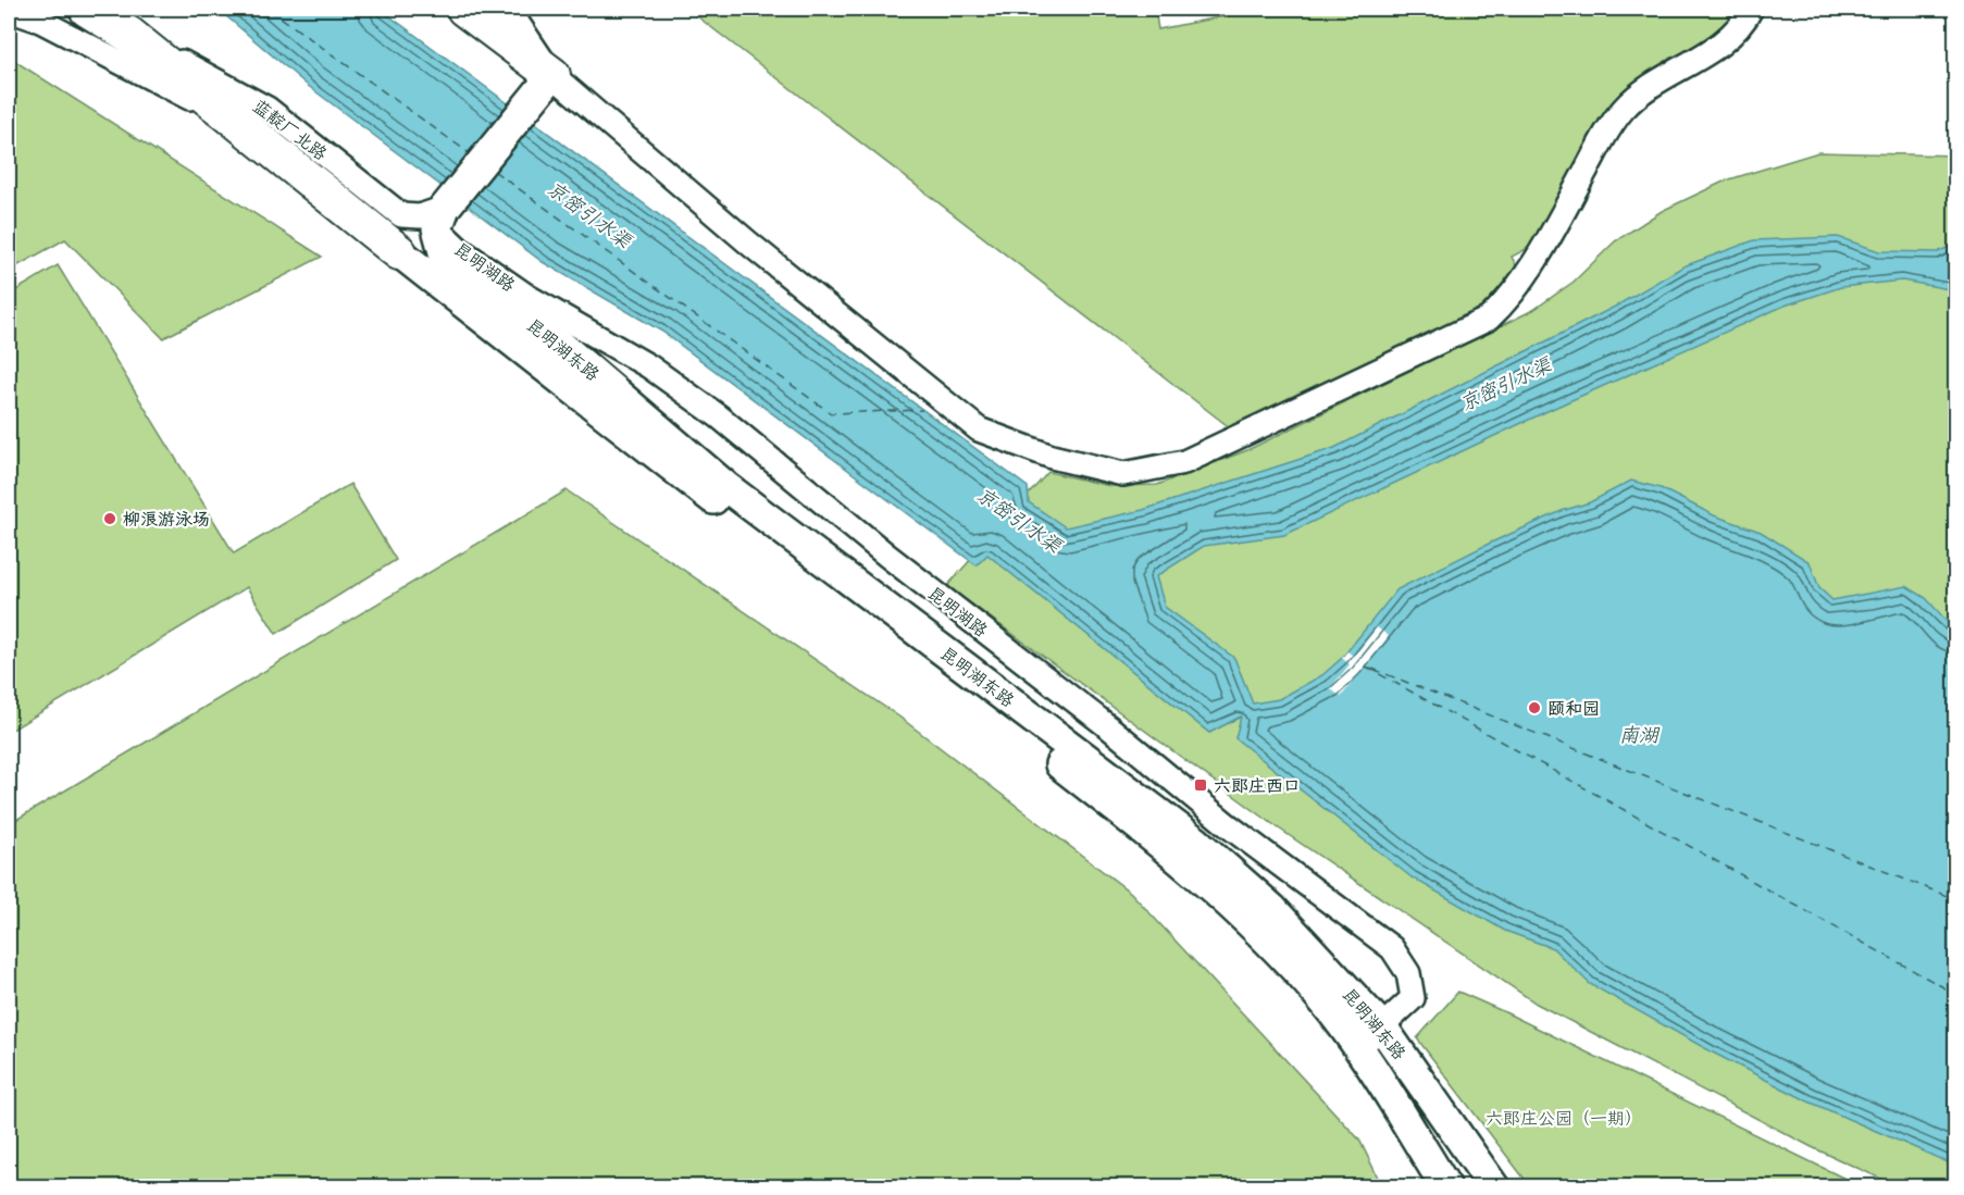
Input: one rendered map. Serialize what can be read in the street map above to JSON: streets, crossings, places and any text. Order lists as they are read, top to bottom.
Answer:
{
  "streets": {
    "highway": ["蓝靛厂北路"],
    "main road": ["昆明湖东路"],
    "street": ["昆明湖路"]
  },
  "crossings": [
    ["蓝靛厂北路", "昆明湖路"],
    ["蓝靛厂北路", "昆明湖东路"],
    ["昆明湖路", "昆明湖东路"]
  ],
  "water": ["京密引水渠", "南湖"],
  "parks": ["六郎庄公园（一期）"],
  "places": {
    "other": ["柳浪游泳场", "颐和园"],
    "transit": ["六郎庄西口"]
  }
}
